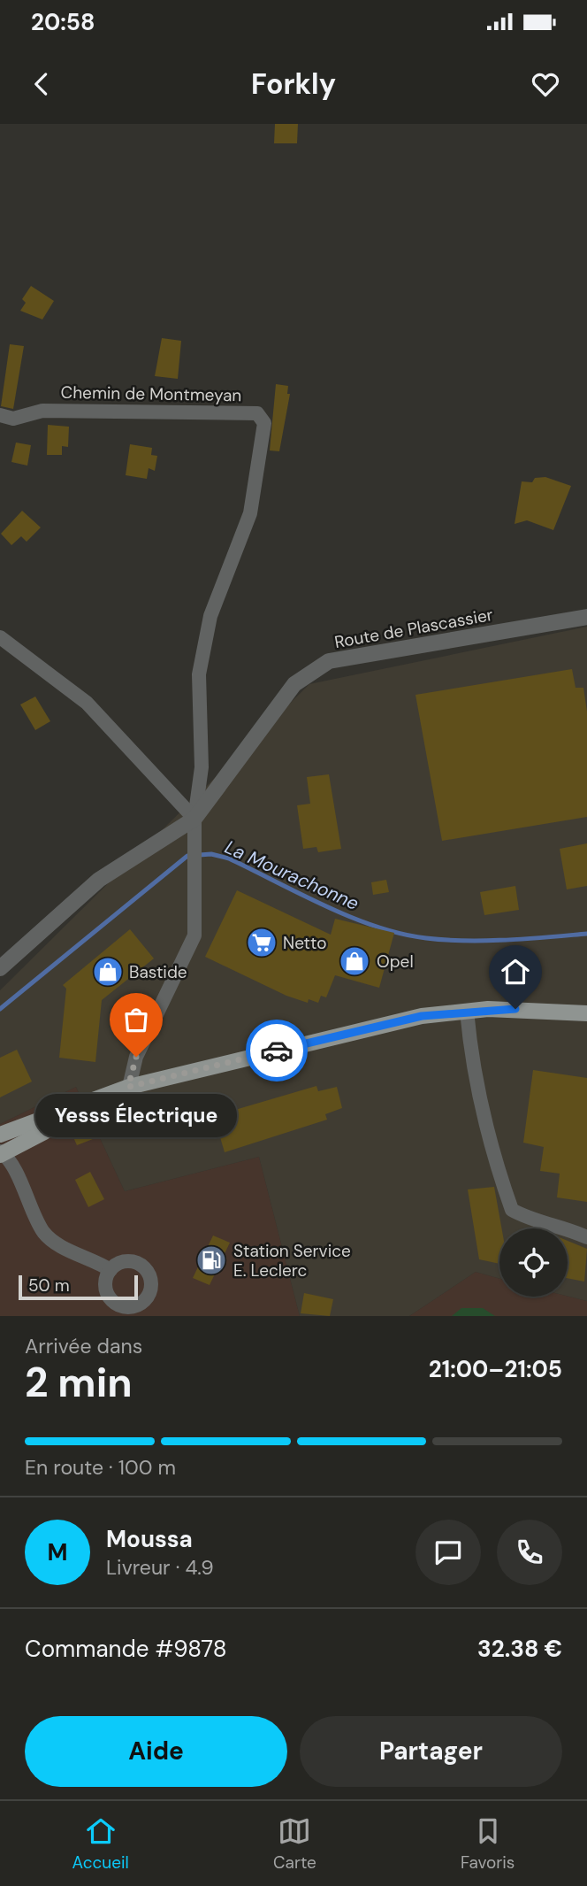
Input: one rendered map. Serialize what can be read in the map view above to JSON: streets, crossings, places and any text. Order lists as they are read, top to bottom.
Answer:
{
  "streets": {
    "street": ["Chemin de Montmeyan", "Route de Plascassier"]
  },
  "crossings": [
    ["Chemin de Montmeyan", "Route de Plascassier"]
  ],
  "water": ["La Mourachonne"],
  "places": {
    "supermarket": ["Netto"],
    "shop": ["Opel", "Bastide"],
    "other": ["Yesss Électrique"],
    "fuel station": ["Station Service E. Leclerc"]
  },
  "scale_bar": "50 m",
  "page": {
    "status": "20:58",
    "header": "Forkly",
    "bubble": "Yesss Électrique",
    "scale": "50 m",
    "heading": ["2 min", "Arrivée dans", "21:00–21:05"],
    "panel": [
      "Moussa",
      "Livreur · 4.9",
      "Commande #9878",
      "32.38 €"
    ],
    "bar": "En route · 100 m",
    "round": "M",
    "buttons": ["Aide", "Partager"],
    "tabs": ["Accueil", "Carte", "Favoris"]
  }
}
